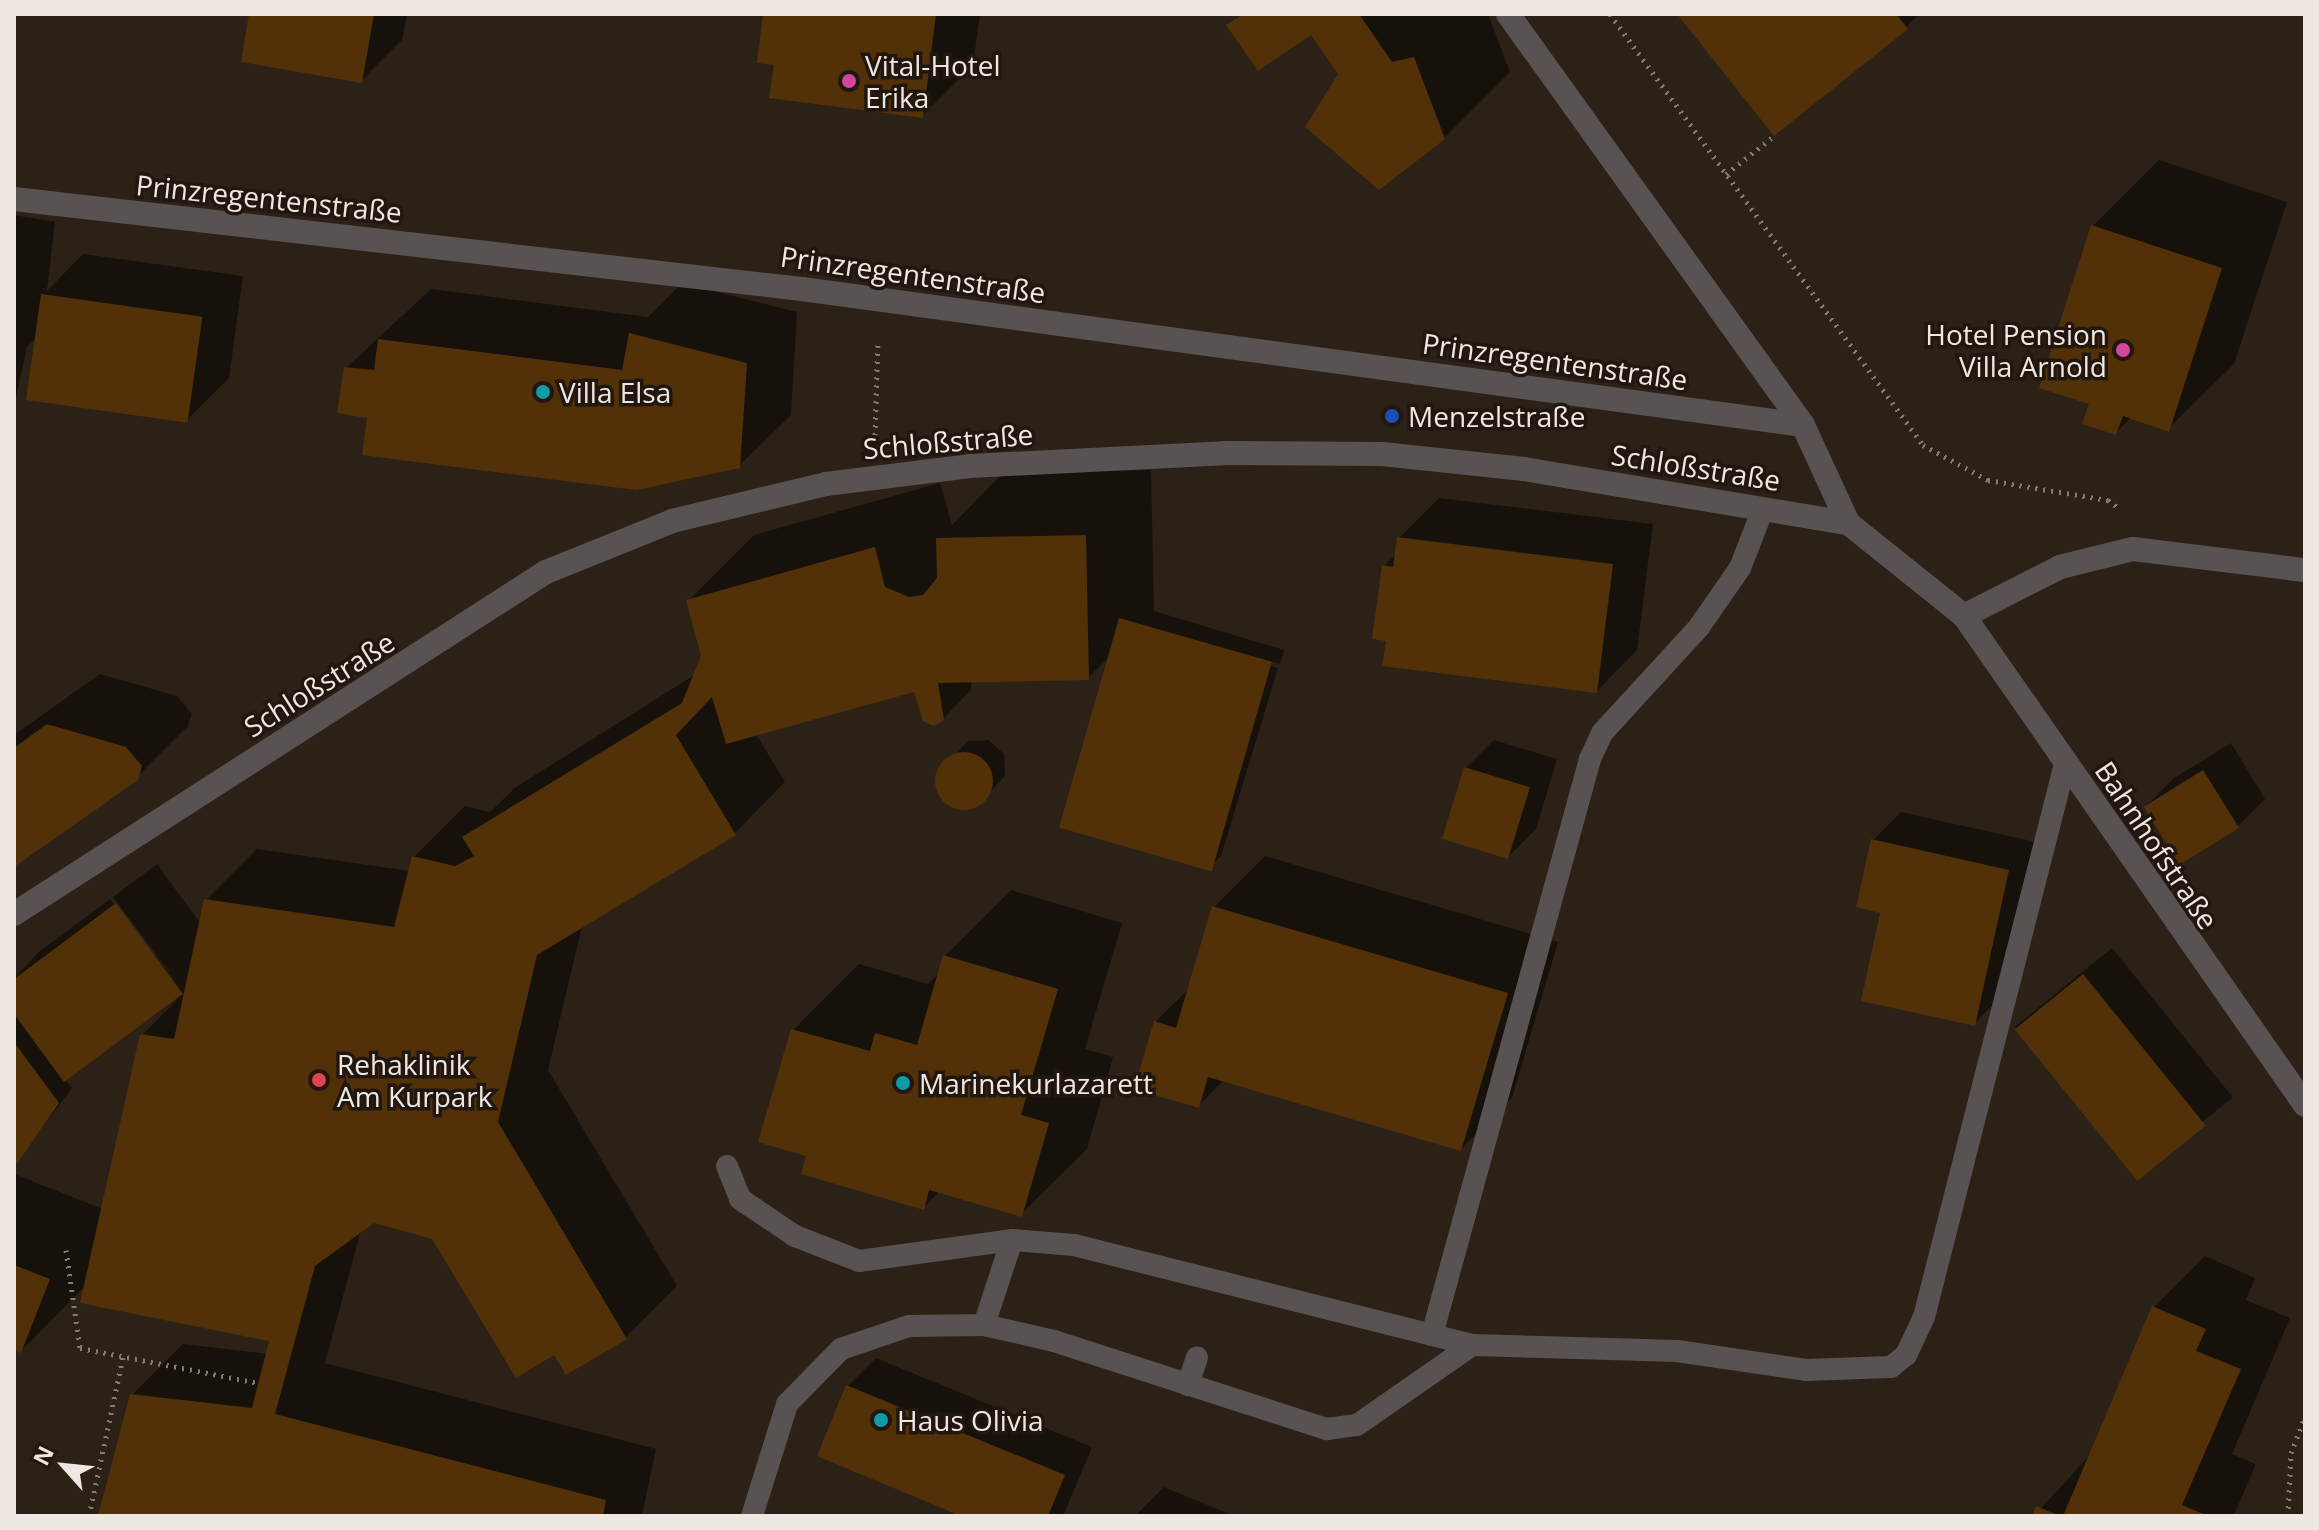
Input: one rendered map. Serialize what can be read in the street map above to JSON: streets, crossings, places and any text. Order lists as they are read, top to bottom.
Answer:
{
  "streets": {
    "street": ["Prinzregentenstraße", "Schloßstraße", "Bahnhofstraße"]
  },
  "crossings": [
    ["Schloßstraße", "Bahnhofstraße"]
  ],
  "places": [
    "Vital-Hotel Erika",
    "Hotel Pension Villa Arnold",
    "Villa Elsa",
    "Menzelstraße",
    "Rehaklinik Am Kurpark",
    "Marinekurlazarett",
    "Haus Olivia"
  ],
  "north": "top left"
}
